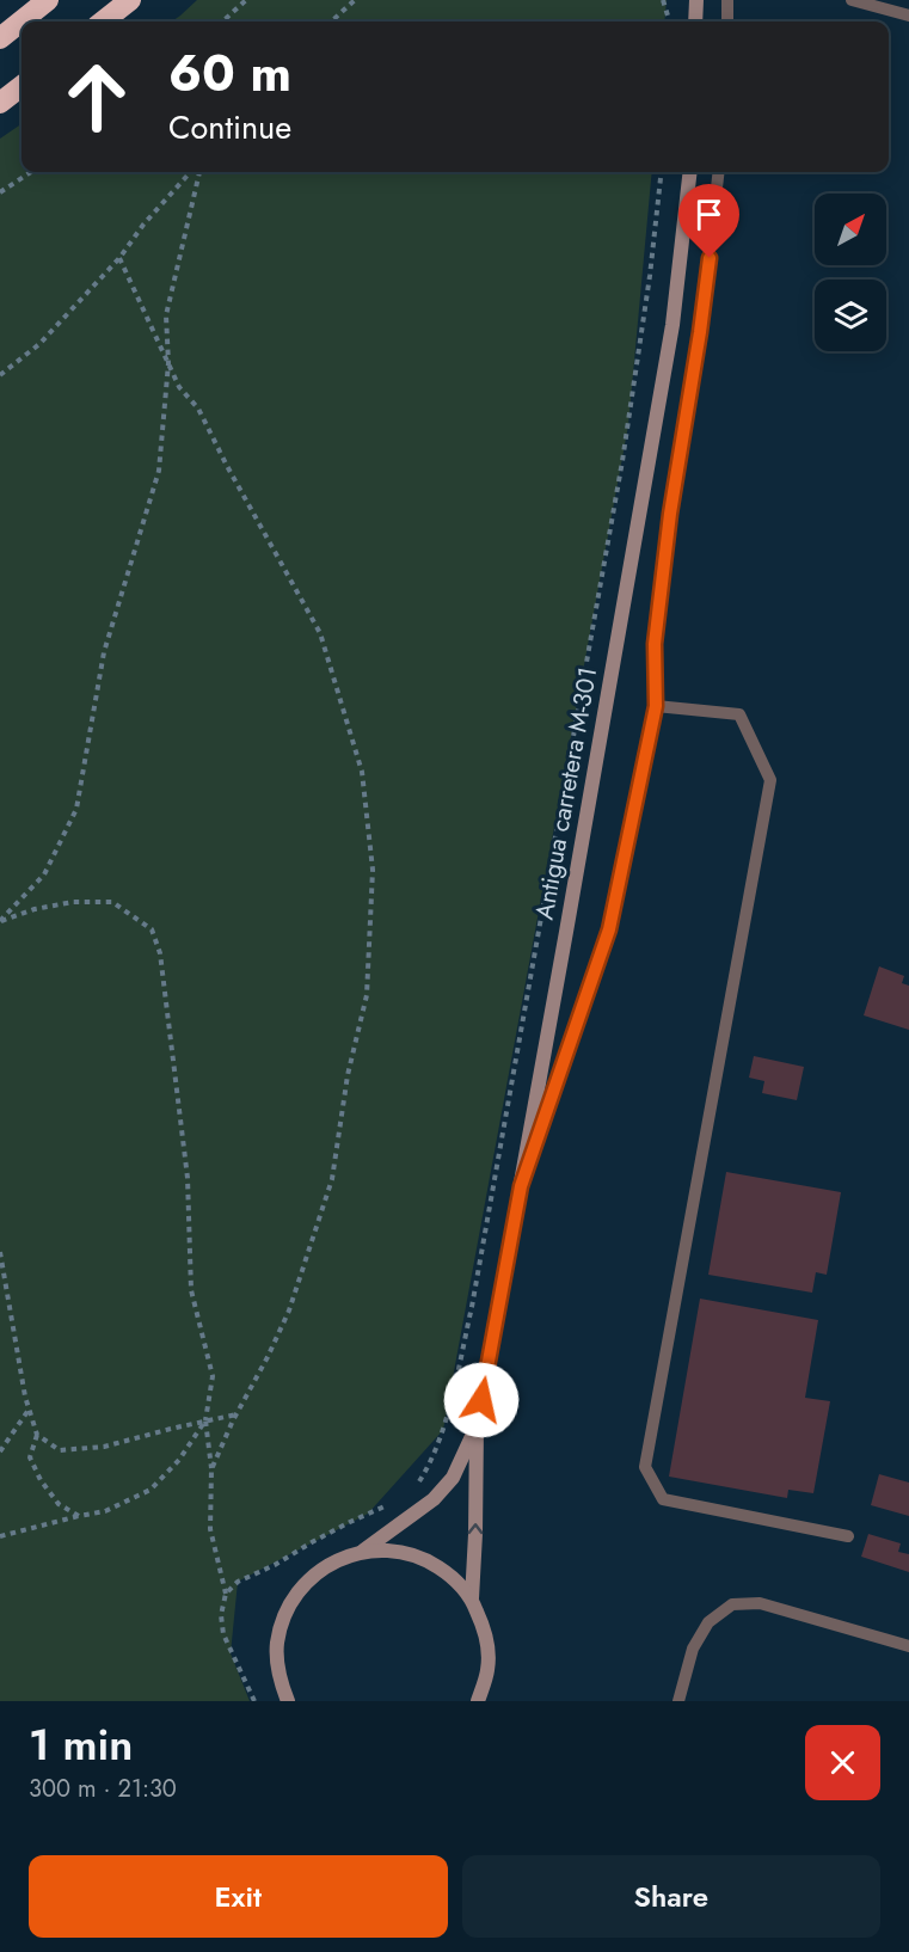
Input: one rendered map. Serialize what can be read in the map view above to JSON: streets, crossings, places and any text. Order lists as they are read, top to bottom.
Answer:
{
  "streets": {
    "street": ["Antigua carretera M-301"]
  },
  "north": "top right",
  "page": {
    "turn": ["60 m", "Continue"],
    "heading": ["1 min", "300 m · 21:30"],
    "buttons": ["Exit", "Share"]
  }
}
